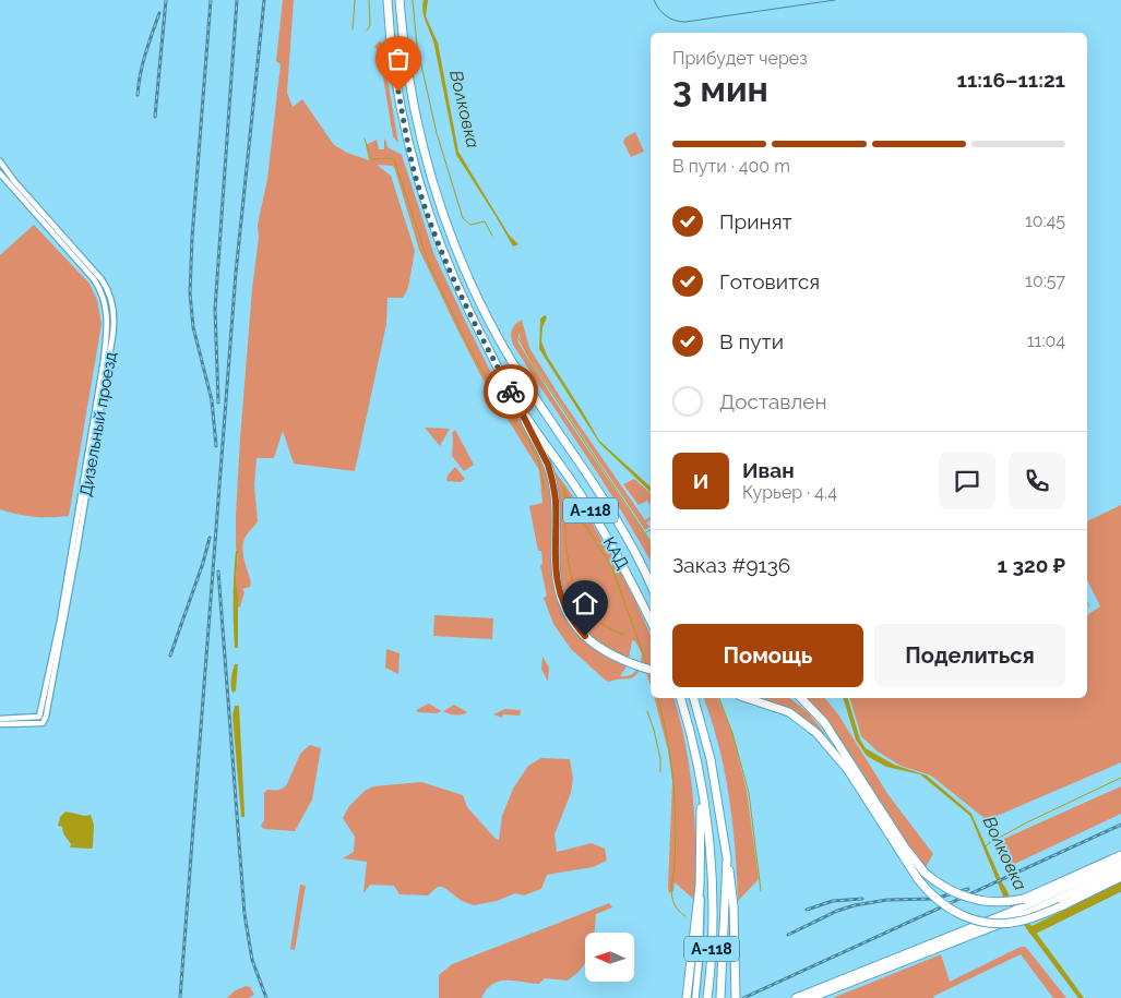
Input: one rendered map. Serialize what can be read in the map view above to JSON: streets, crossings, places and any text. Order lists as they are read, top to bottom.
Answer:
{
  "streets": {
    "highway": ["А-118", "КАД"],
    "street": ["Дизельный проезд"]
  },
  "water": ["Волковка"],
  "north": "left",
  "page": {
    "heading": ["3 мин", "Прибудет через", "11:16–11:21"],
    "panel": [
      "Иван",
      "Курьер · 4.4",
      "Заказ #9136",
      "1 320 ₽"
    ],
    "bar": "В пути · 400 m",
    "list": [
      ["Принят", "10:45"],
      ["Готовится", "10:57"],
      ["В пути", "11:04"],
      "Доставлен"
    ],
    "round": "И",
    "buttons": ["Помощь", "Поделиться"]
  }
}
